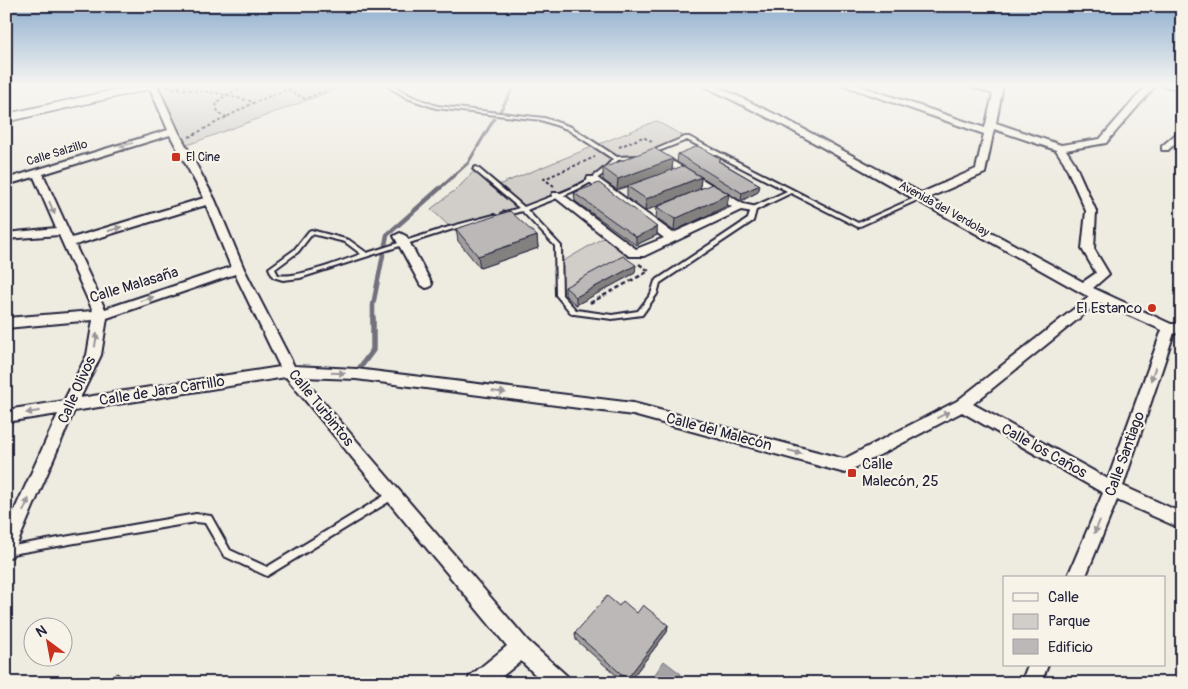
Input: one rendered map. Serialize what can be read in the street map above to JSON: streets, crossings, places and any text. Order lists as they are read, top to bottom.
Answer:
{
  "streets": {
    "street": [
      "Calle Salzillo",
      "Avenida del Verdolay",
      "Calle Malasaña",
      "Calle Olivos",
      "Calle de Jara Carrillo",
      "Calle Turbintos",
      "Calle del Malecón",
      "Calle los Caños",
      "Calle Santiago"
    ]
  },
  "crossings": [
    ["Calle Salzillo", "Calle Turbintos"],
    ["Avenida del Verdolay", "Calle del Malecón"],
    ["Avenida del Verdolay", "Calle Santiago"],
    ["Calle Malasaña", "Calle Olivos"],
    ["Calle Malasaña", "Calle Turbintos"],
    ["Calle Olivos", "Calle de Jara Carrillo"],
    ["Calle de Jara Carrillo", "Calle Turbintos"],
    ["Calle de Jara Carrillo", "Calle del Malecón"],
    ["Calle Turbintos", "Calle del Malecón"],
    ["Calle del Malecón", "Calle los Caños"],
    ["Calle los Caños", "Calle Santiago"]
  ],
  "one_way": ["Calle Olivos", "Calle del Malecón", "Calle Santiago"],
  "places": {
    "transit": ["El Cine", "Calle Malecón, 25"],
    "other": ["El Estanco"]
  },
  "legend": ["Calle", "Parque", "Edificio"],
  "north": "top left"
}
